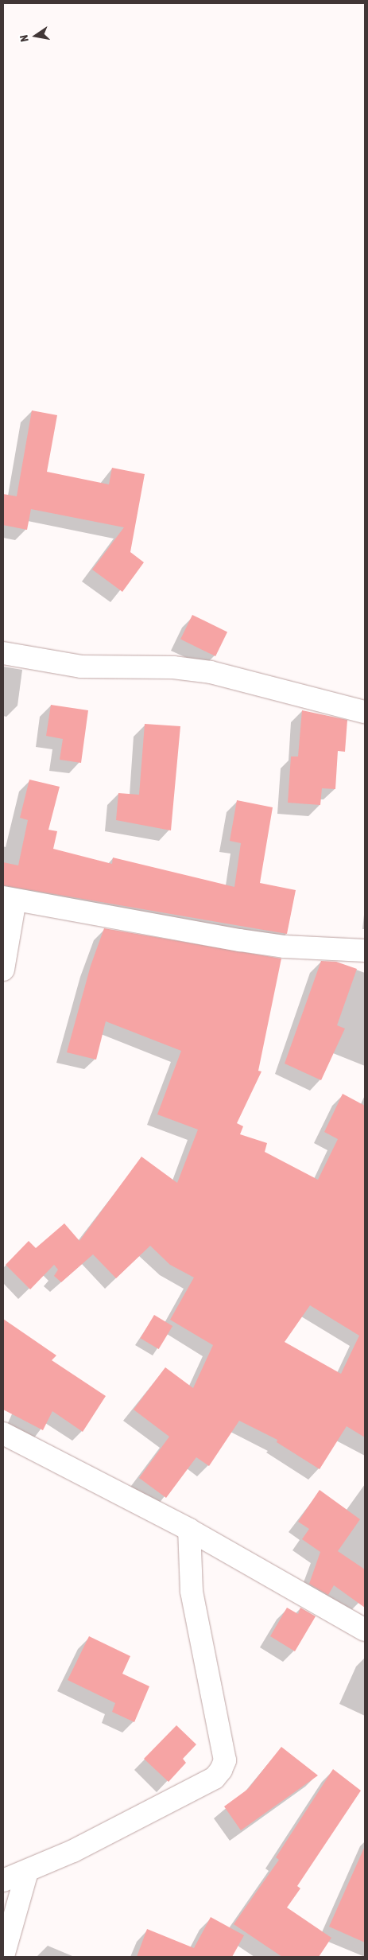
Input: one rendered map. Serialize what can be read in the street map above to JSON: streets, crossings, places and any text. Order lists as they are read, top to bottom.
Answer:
{
  "north": "left"
}
